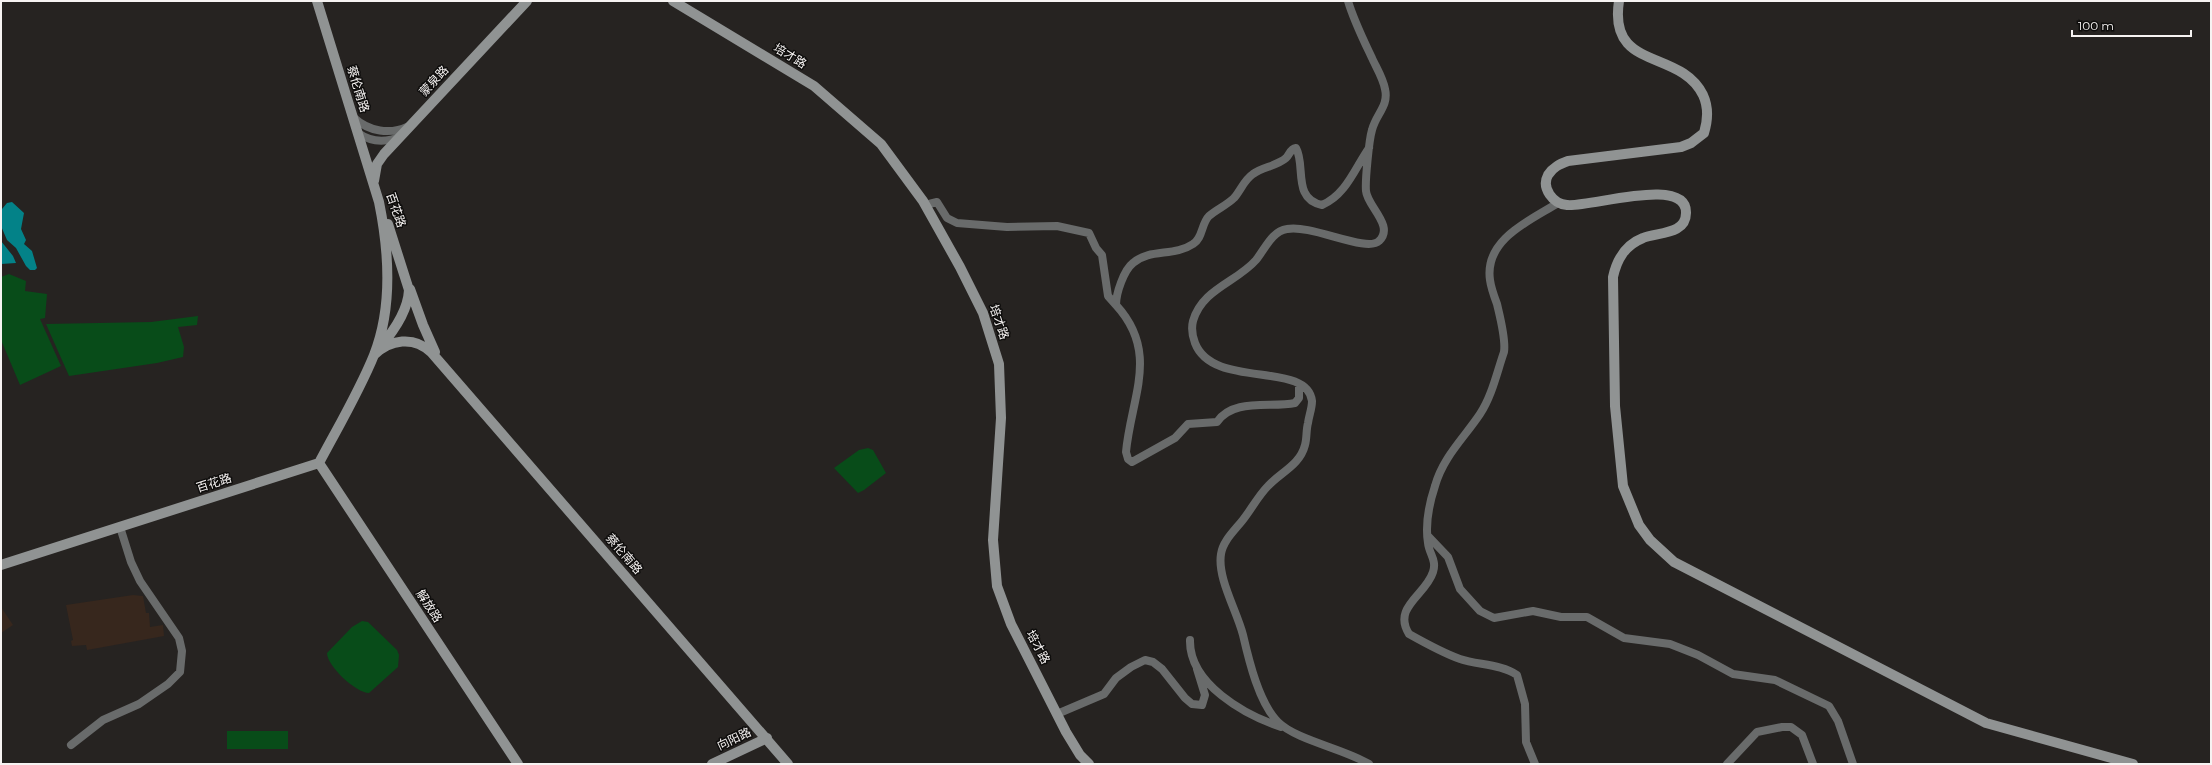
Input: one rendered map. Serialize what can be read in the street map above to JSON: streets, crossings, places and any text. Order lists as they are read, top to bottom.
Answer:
{
  "streets": {
    "street": [
      "培才路",
      "蒙泉路",
      "蔡伦南路",
      "百花路",
      "解放路",
      "向阳路"
    ]
  },
  "crossings": [
    ["蒙泉路", "蔡伦南路"],
    ["蒙泉路", "百花路"],
    ["蔡伦南路", "百花路"],
    ["蔡伦南路", "向阳路"],
    ["百花路", "解放路"]
  ],
  "scale_bar": "100 m"
}
